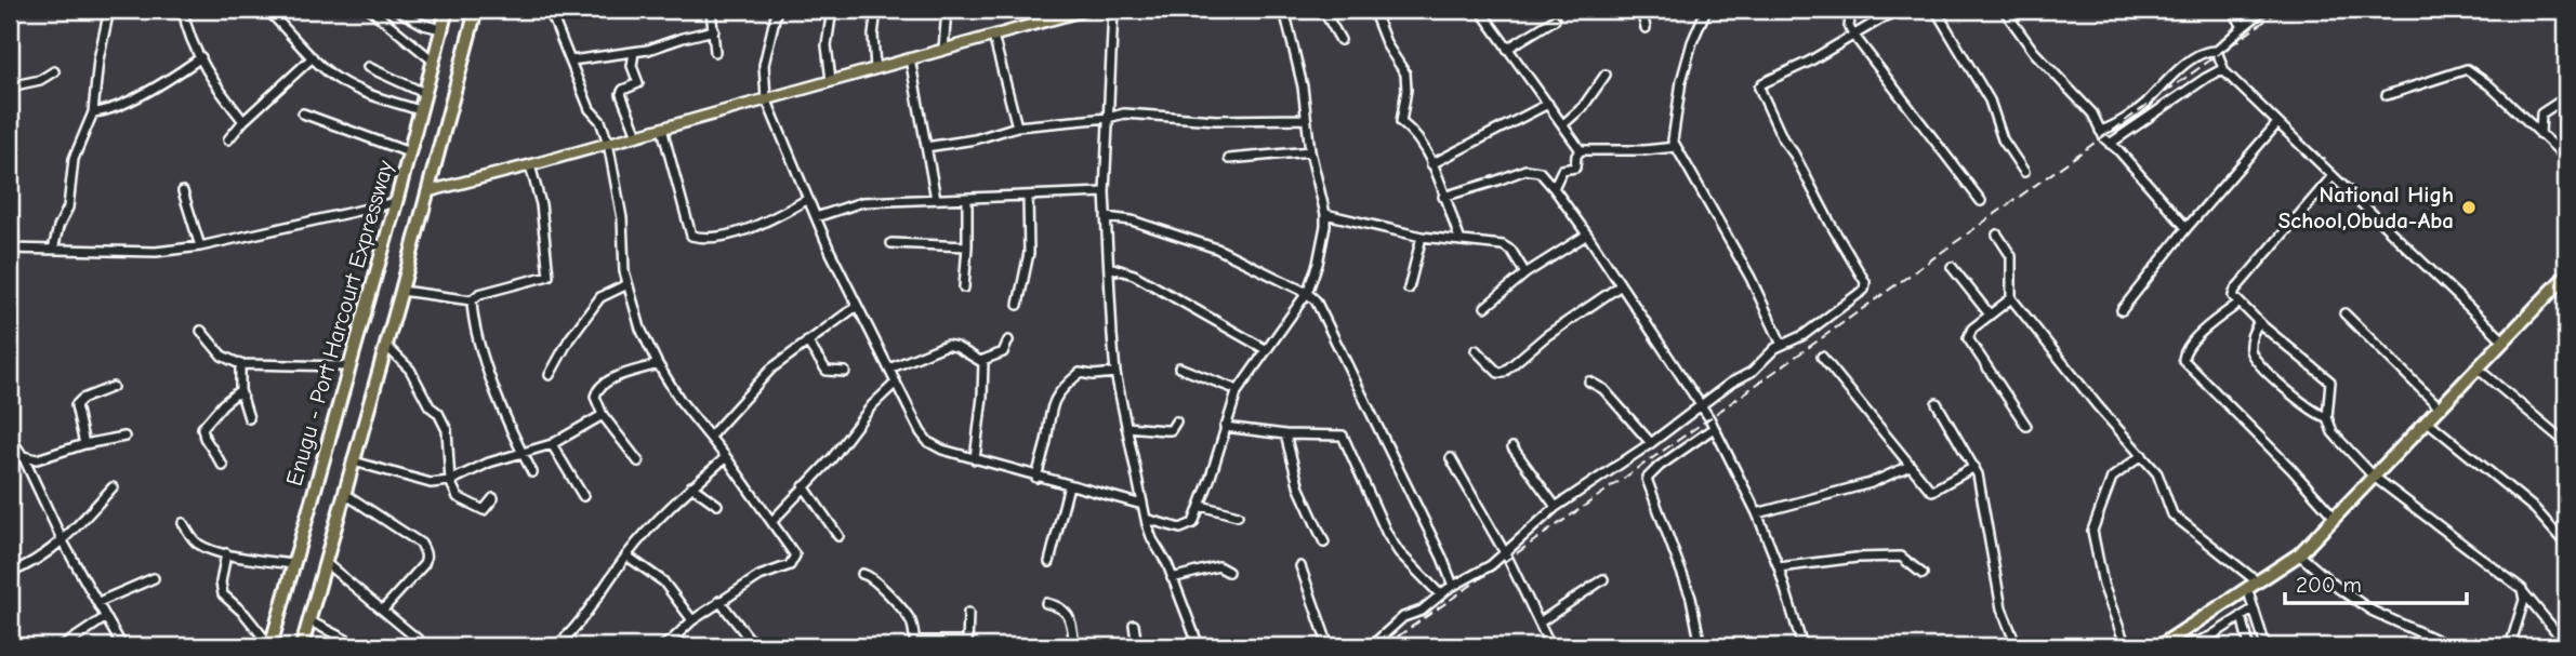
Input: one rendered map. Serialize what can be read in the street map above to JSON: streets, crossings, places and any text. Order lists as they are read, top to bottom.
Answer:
{
  "streets": {
    "highway": ["Enugu - Port Harcourt Expressway"]
  },
  "places": ["National High School,Obuda-Aba"],
  "scale_bar": "200 m"
}
